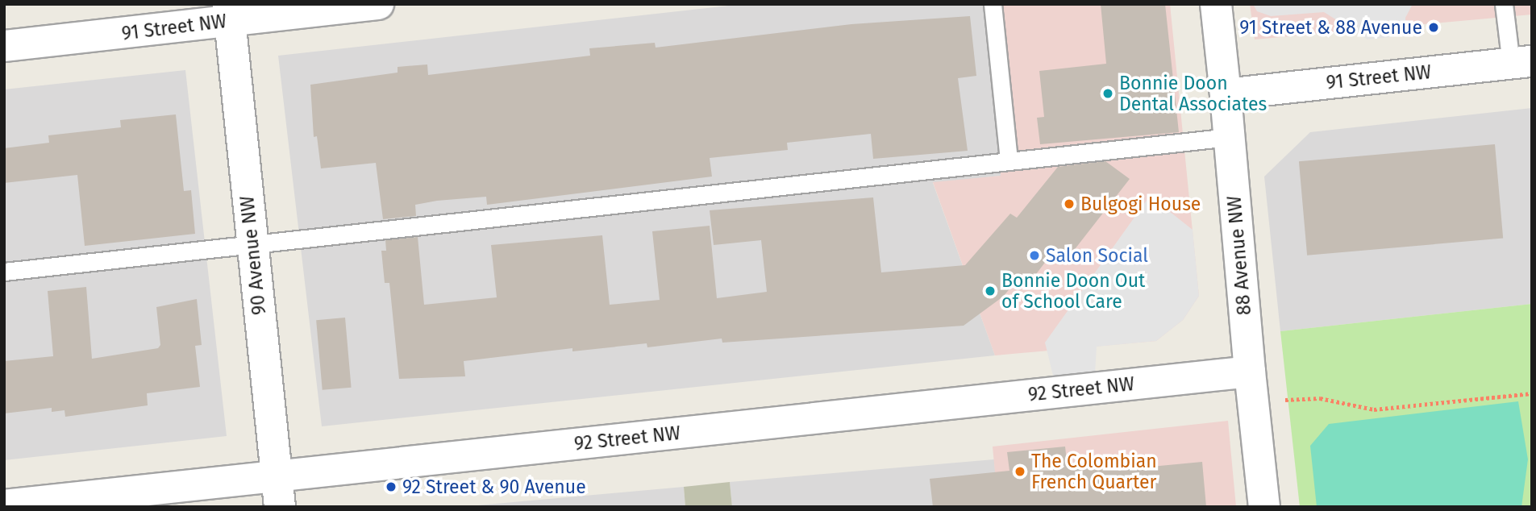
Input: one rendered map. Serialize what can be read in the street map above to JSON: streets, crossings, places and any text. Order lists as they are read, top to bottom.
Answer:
{
  "streets": {
    "street": [
      "91 Street NW",
      "90 Avenue NW",
      "88 Avenue NW",
      "92 Street NW"
    ]
  },
  "crossings": [
    ["91 Street NW", "90 Avenue NW"],
    ["91 Street NW", "88 Avenue NW"],
    ["90 Avenue NW", "92 Street NW"],
    ["88 Avenue NW", "92 Street NW"]
  ],
  "places": [
    "91 Street & 88 Avenue",
    "Bonnie Doon Dental Associates",
    "Bulgogi House",
    "Salon Social",
    "Bonnie Doon Out of School Care",
    "The Colombian French Quarter",
    "92 Street & 90 Avenue"
  ]
}
